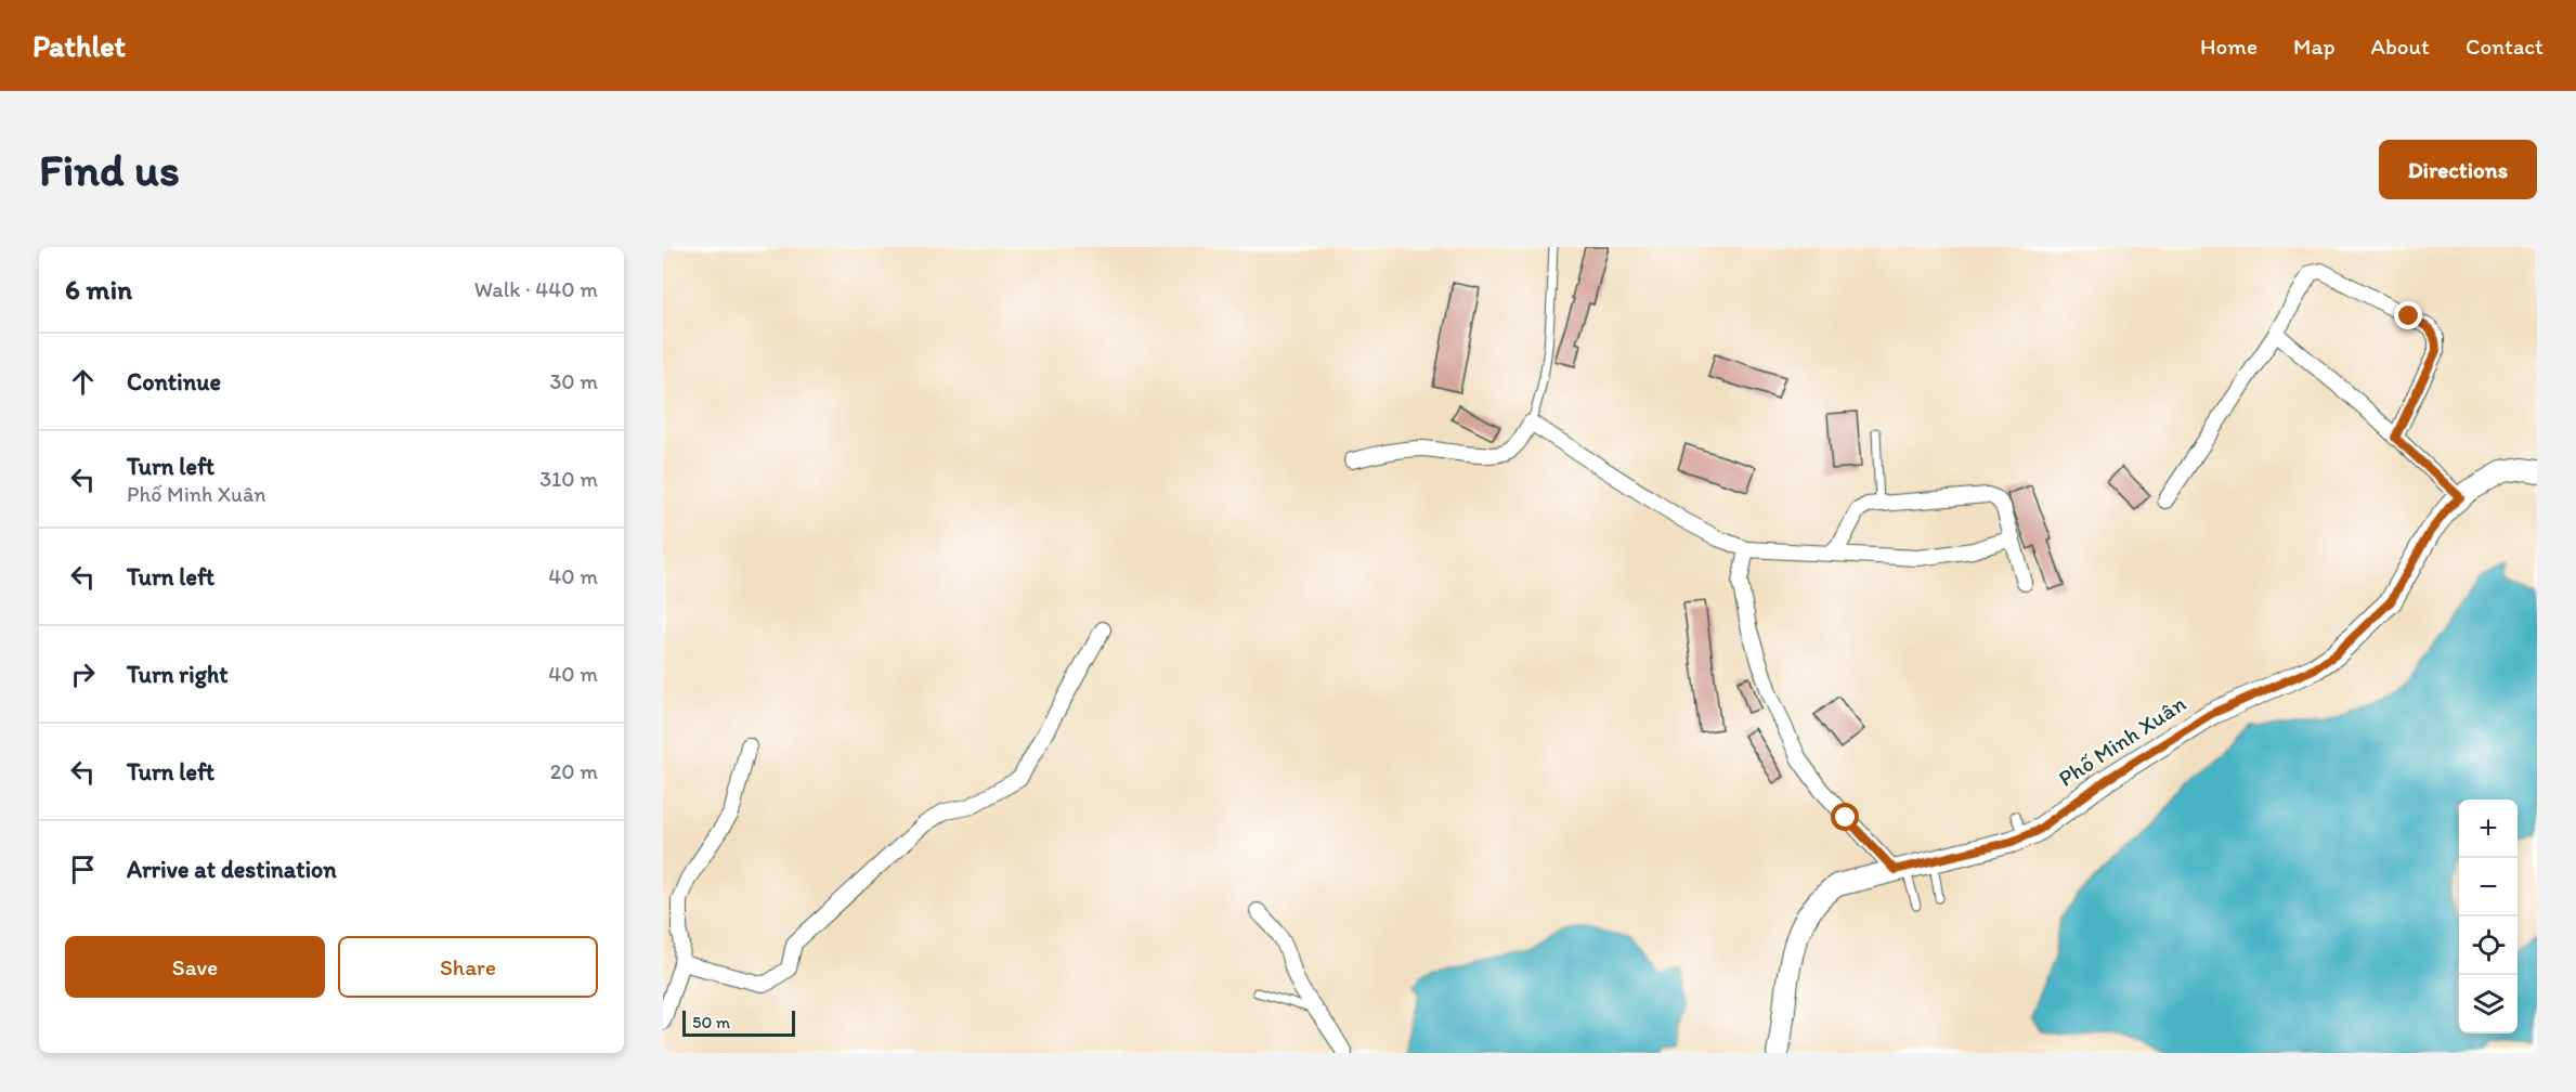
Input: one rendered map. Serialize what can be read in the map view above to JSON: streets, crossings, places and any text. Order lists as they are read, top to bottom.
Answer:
{
  "streets": {
    "street": ["Phố Minh Xuân"]
  },
  "scale_bar": "50 m",
  "page": {
    "header": "Pathlet",
    "nav": [
      "Home",
      "Map",
      "About",
      "Contact"
    ],
    "buttons": [
      "Directions",
      ["Save", "Share"]
    ],
    "title": "Find us",
    "heading": ["6 min", "Walk · 440 m"],
    "list": [
      ["Continue", "30 m"],
      ["Turn left", "Phố Minh Xuân", "310 m"],
      ["Turn left", "40 m"],
      ["Turn right", "40 m"],
      ["Turn left", "20 m"],
      "Arrive at destination"
    ],
    "map_buttons": ["+", "−"],
    "scale": "50 m"
  }
}
